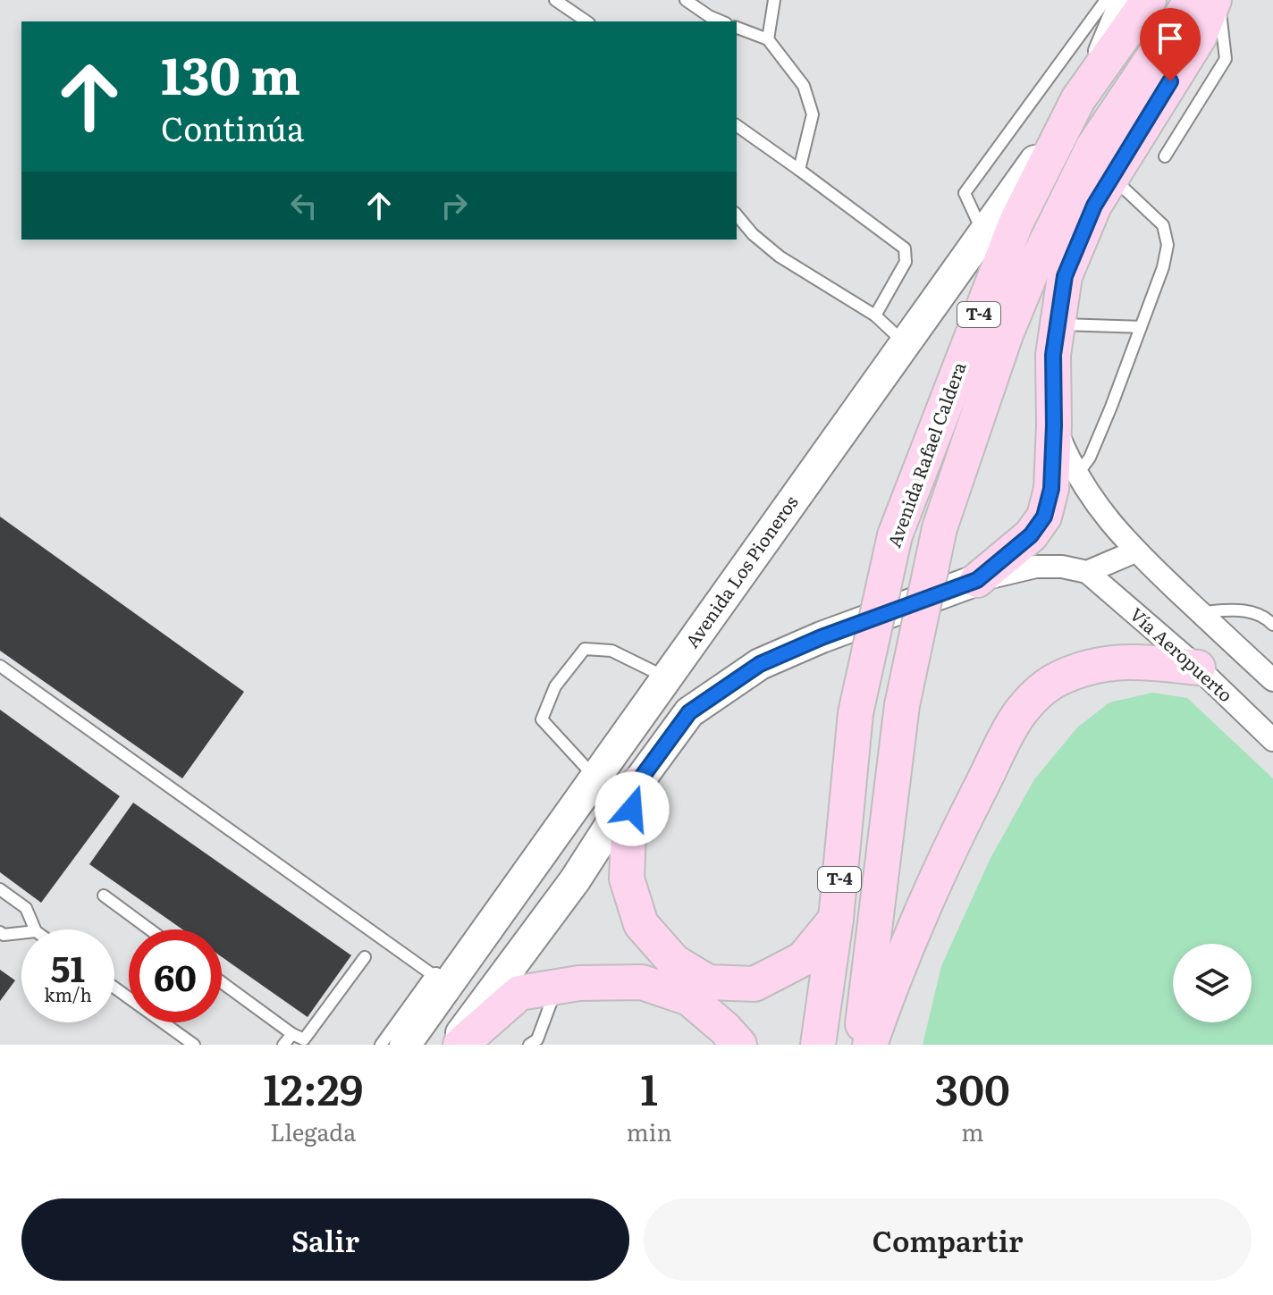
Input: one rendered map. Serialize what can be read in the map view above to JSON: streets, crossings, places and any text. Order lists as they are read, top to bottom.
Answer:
{
  "streets": {
    "main road": ["T-4", "Avenida Rafael Caldera", "Avenida Los Pioneros"],
    "street": ["Vía Aeropuerto"]
  },
  "crossings": [
    ["Avenida Rafael Caldera", "Avenida Los Pioneros"]
  ],
  "page": {
    "turn": ["130 m", "Continúa"],
    "speed": "51 km/h",
    "limit": "60",
    "eta": [
      "12:29",
      "Llegada",
      "1",
      "min",
      "300",
      "m"
    ],
    "buttons": ["Salir", "Compartir"]
  }
}
